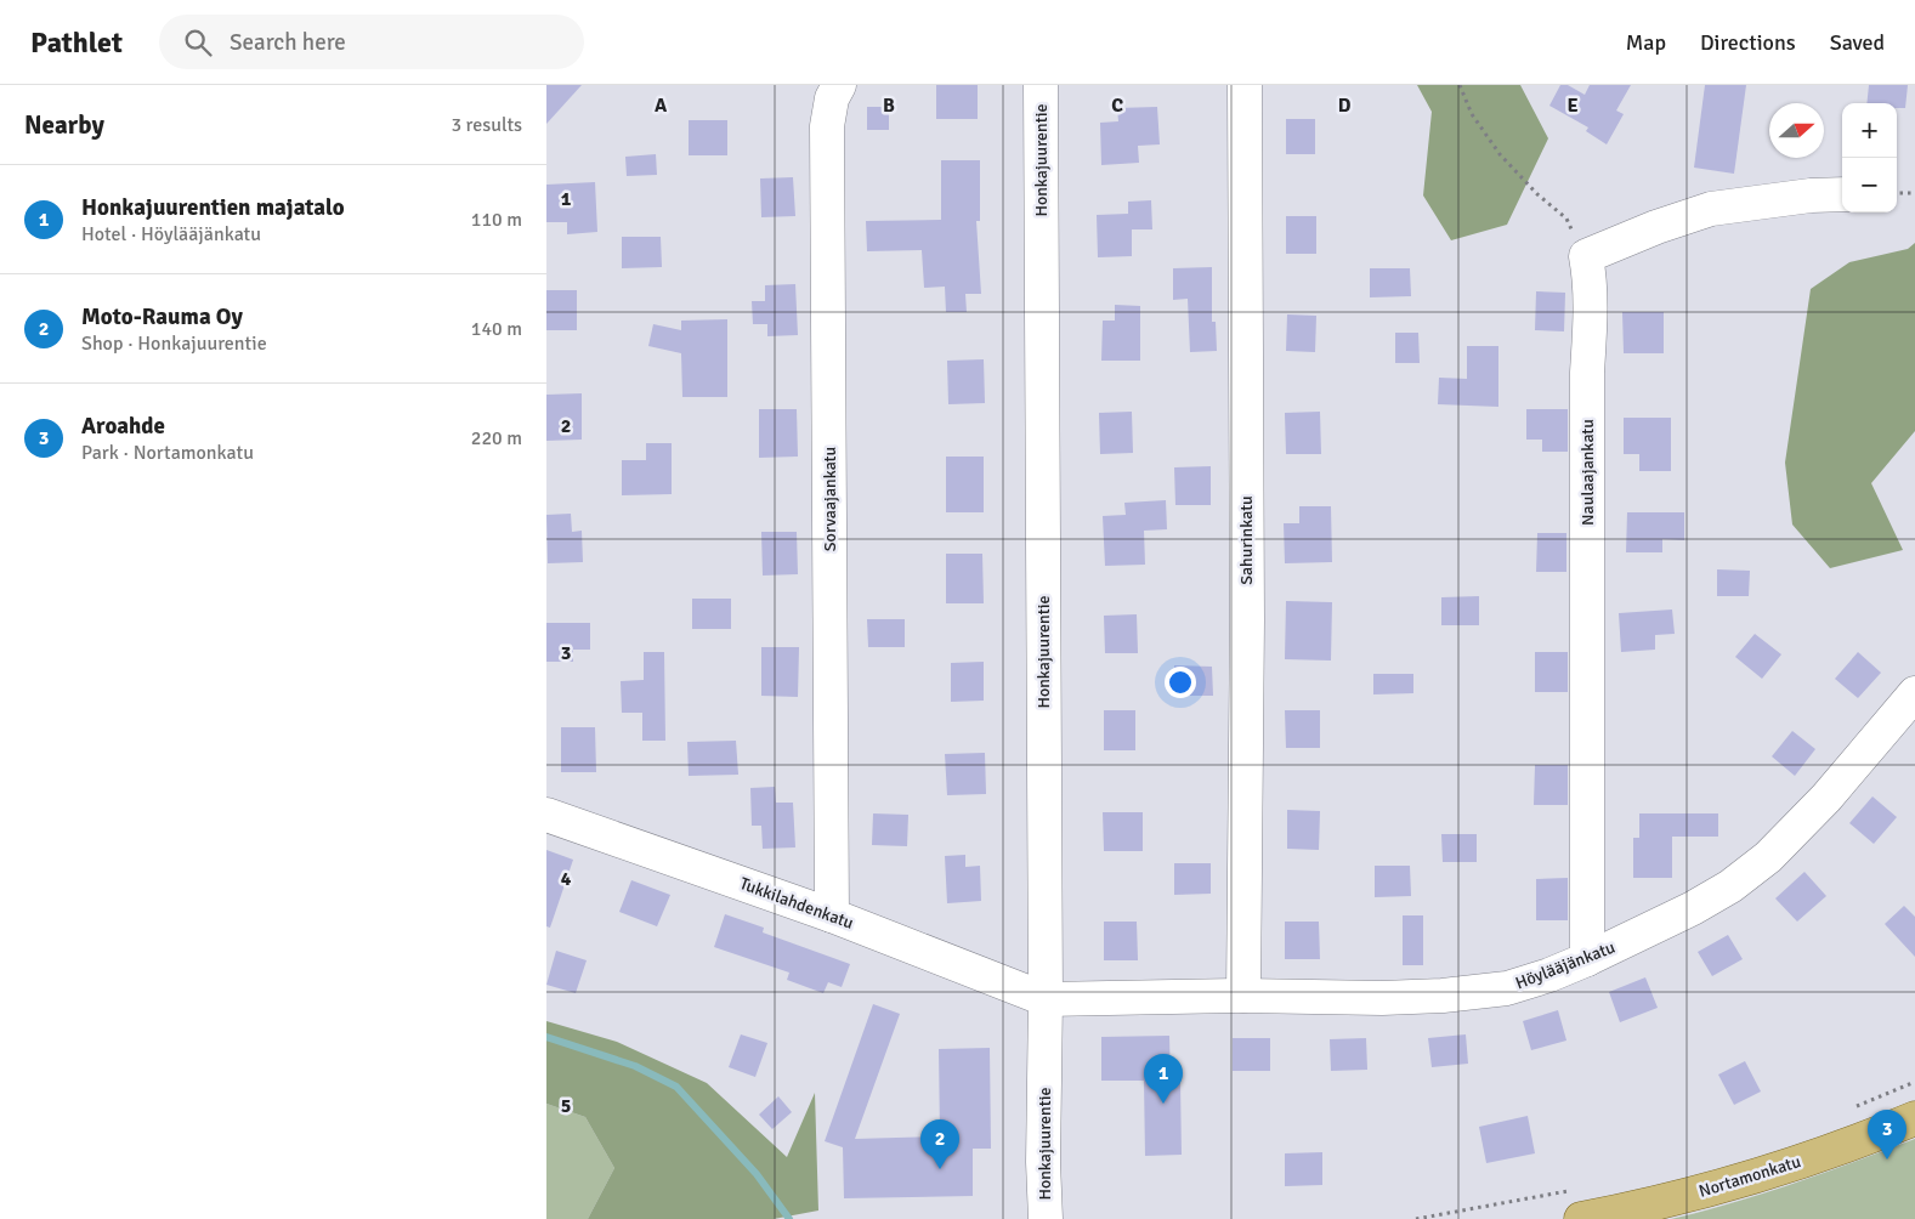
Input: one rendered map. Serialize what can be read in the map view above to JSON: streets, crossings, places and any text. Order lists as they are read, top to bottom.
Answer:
{
  "streets": {
    "main road": ["Nortamonkatu"],
    "street": [
      "Honkajuurentie",
      "Naulaajankatu",
      "Sorvaajankatu",
      "Sahurinkatu",
      "Tukkilahdenkatu",
      "Höylääjänkatu"
    ]
  },
  "crossings": [
    ["Honkajuurentie", "Tukkilahdenkatu"],
    ["Honkajuurentie", "Höylääjänkatu"],
    ["Naulaajankatu", "Höylääjänkatu"],
    ["Sorvaajankatu", "Tukkilahdenkatu"],
    ["Sahurinkatu", "Höylääjänkatu"],
    ["Tukkilahdenkatu", "Höylääjänkatu"]
  ],
  "north": "right",
  "page": {
    "header": "Pathlet",
    "search": "Search here",
    "nav": ["Map", "Directions", "Saved"],
    "heading": ["Nearby", "3 results"],
    "map_buttons": ["+", "−"],
    "list": [
      {
        "mark": "1",
        "name": "Honkajuurentien majatalo",
        "note": "Hotel · Höylääjänkatu",
        "value": "110 m"
      },
      {
        "mark": "2",
        "name": "Moto-Rauma Oy",
        "note": "Shop · Honkajuurentie",
        "value": "140 m"
      },
      {
        "mark": "3",
        "name": "Aroahde",
        "note": "Park · Nortamonkatu",
        "value": "220 m"
      }
    ],
    "pins": ["1", "3", "2"]
  },
  "grid": {
    "columns": [
      "A",
      "B",
      "C",
      "D",
      "E"
    ],
    "rows": [
      "1",
      "2",
      "3",
      "4",
      "5"
    ]
  }
}
